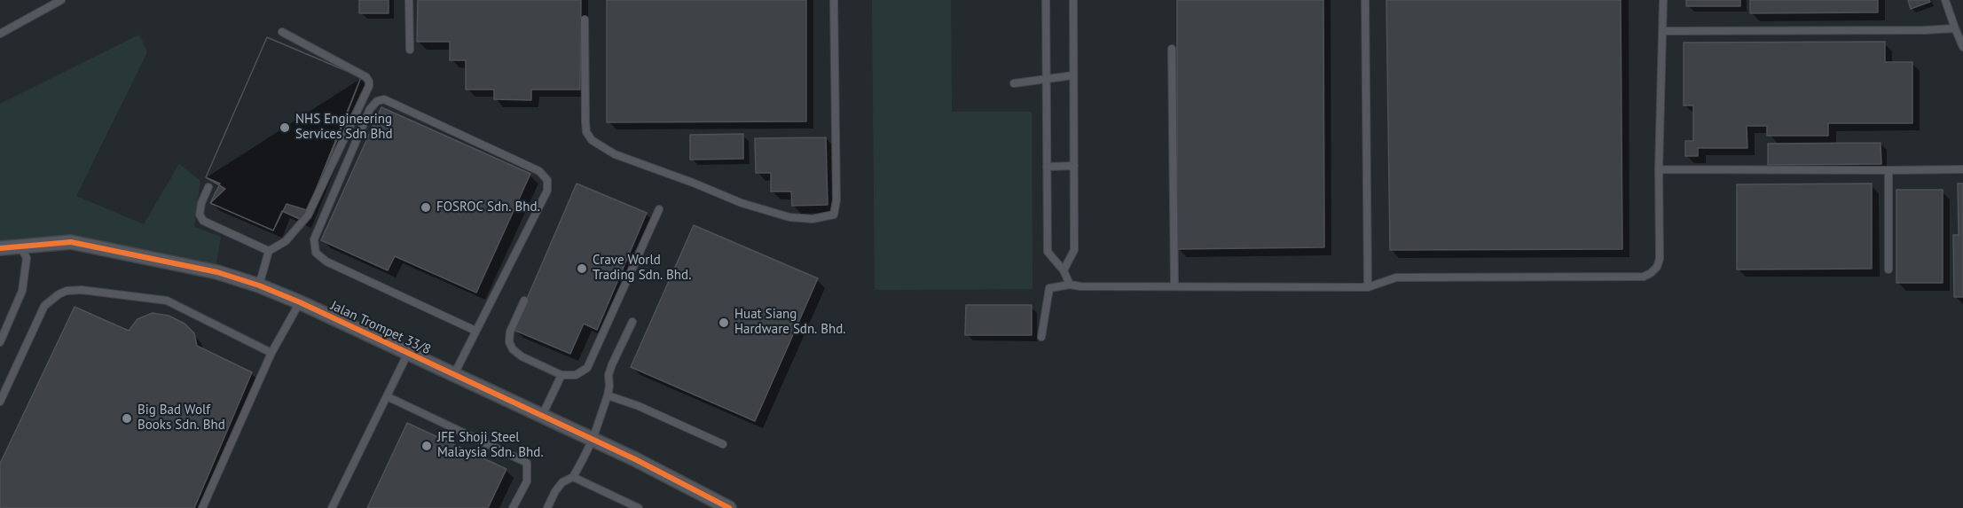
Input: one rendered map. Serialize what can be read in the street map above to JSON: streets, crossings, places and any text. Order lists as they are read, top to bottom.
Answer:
{
  "streets": {
    "street": ["Jalan Trompet 33/8"]
  },
  "places": [
    "NHS Engineering Services Sdn Bhd",
    "FOSROC Sdn. Bhd.",
    "Crave World Trading Sdn. Bhd.",
    "Huat Siang Hardware Sdn. Bhd.",
    "Big Bad Wolf Books Sdn. Bhd",
    "JFE Shoji Steel Malaysia Sdn. Bhd."
  ]
}
